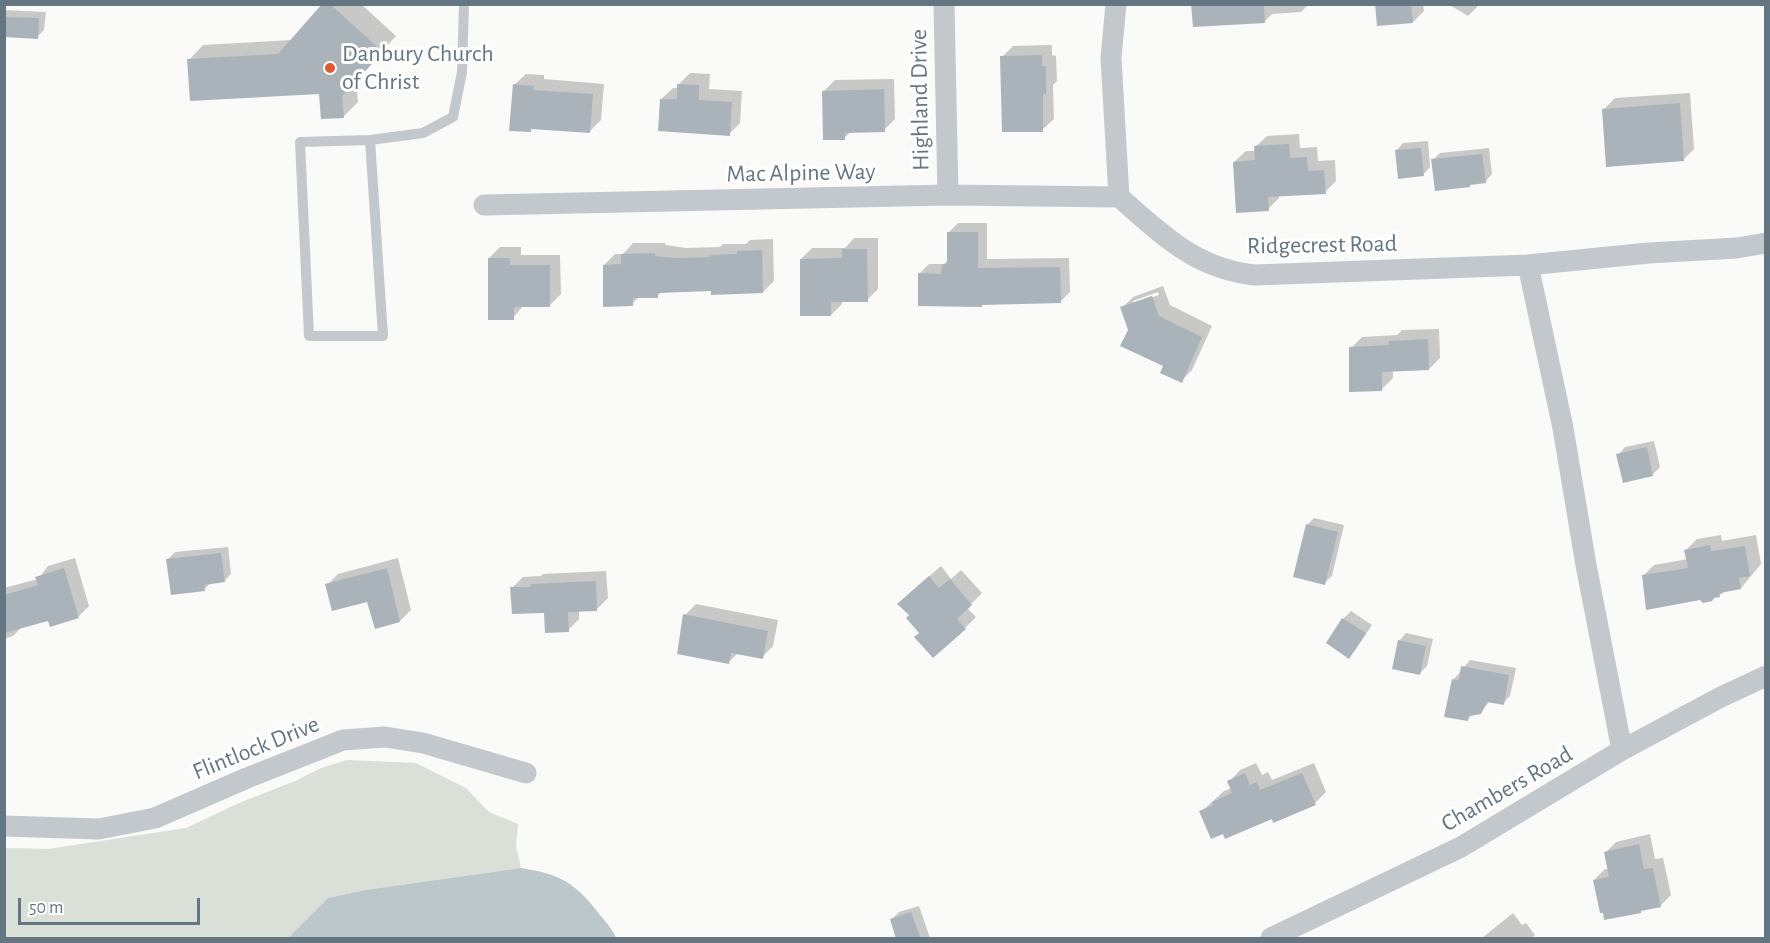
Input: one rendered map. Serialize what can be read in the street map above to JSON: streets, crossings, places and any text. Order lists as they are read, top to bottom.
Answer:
{
  "streets": {
    "street": [
      "Highland Drive",
      "Mac Alpine Way",
      "Ridgecrest Road",
      "Flintlock Drive",
      "Chambers Road"
    ]
  },
  "crossings": [
    ["Highland Drive", "Mac Alpine Way"],
    ["Mac Alpine Way", "Ridgecrest Road"]
  ],
  "places": ["Danbury Church of Christ"],
  "scale_bar": "50 m"
}
